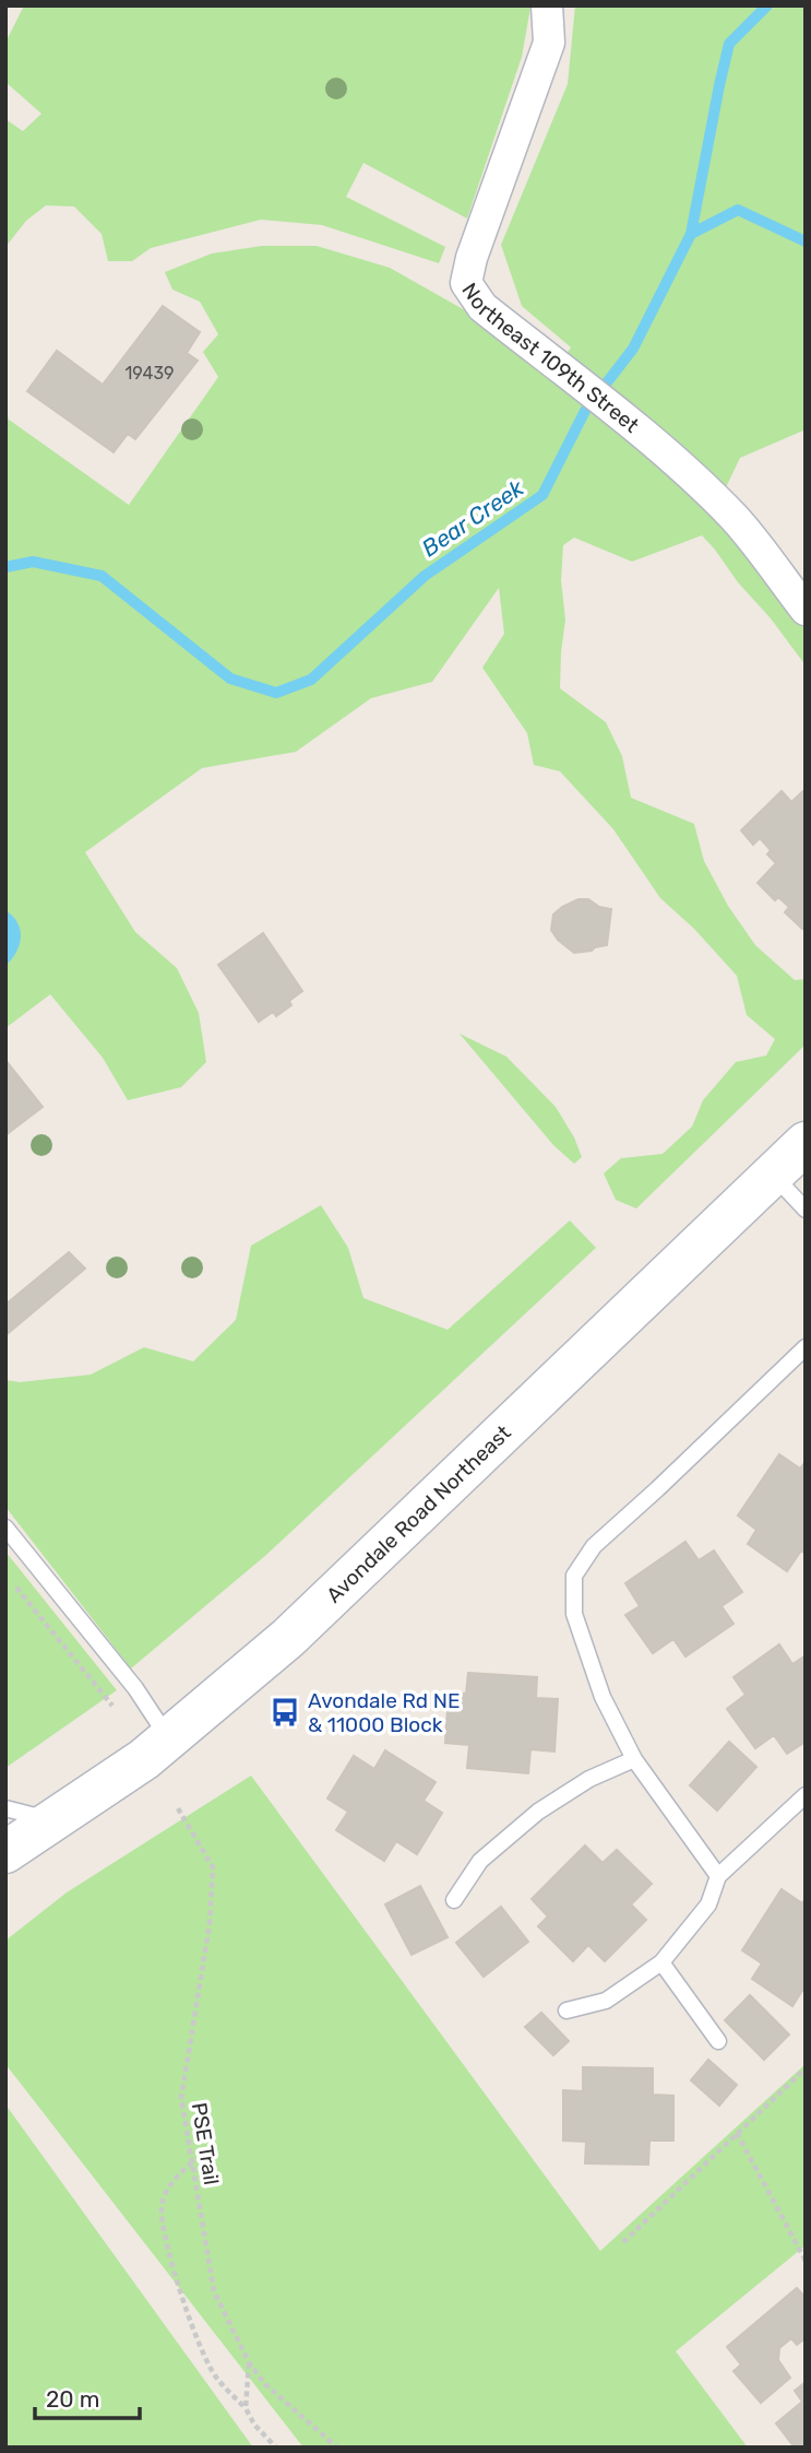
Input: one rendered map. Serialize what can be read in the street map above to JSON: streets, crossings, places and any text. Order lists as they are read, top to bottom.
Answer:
{
  "streets": {
    "main road": ["Avondale Road Northeast"],
    "street": ["Northeast 109th Street"],
    "path": ["PSE Trail"]
  },
  "water": ["Bear Creek"],
  "places": {
    "bus stop": ["Avondale Rd NE & 11000 Block"]
  },
  "house_numbers": ["19439"],
  "scale_bar": "20 m"
}
